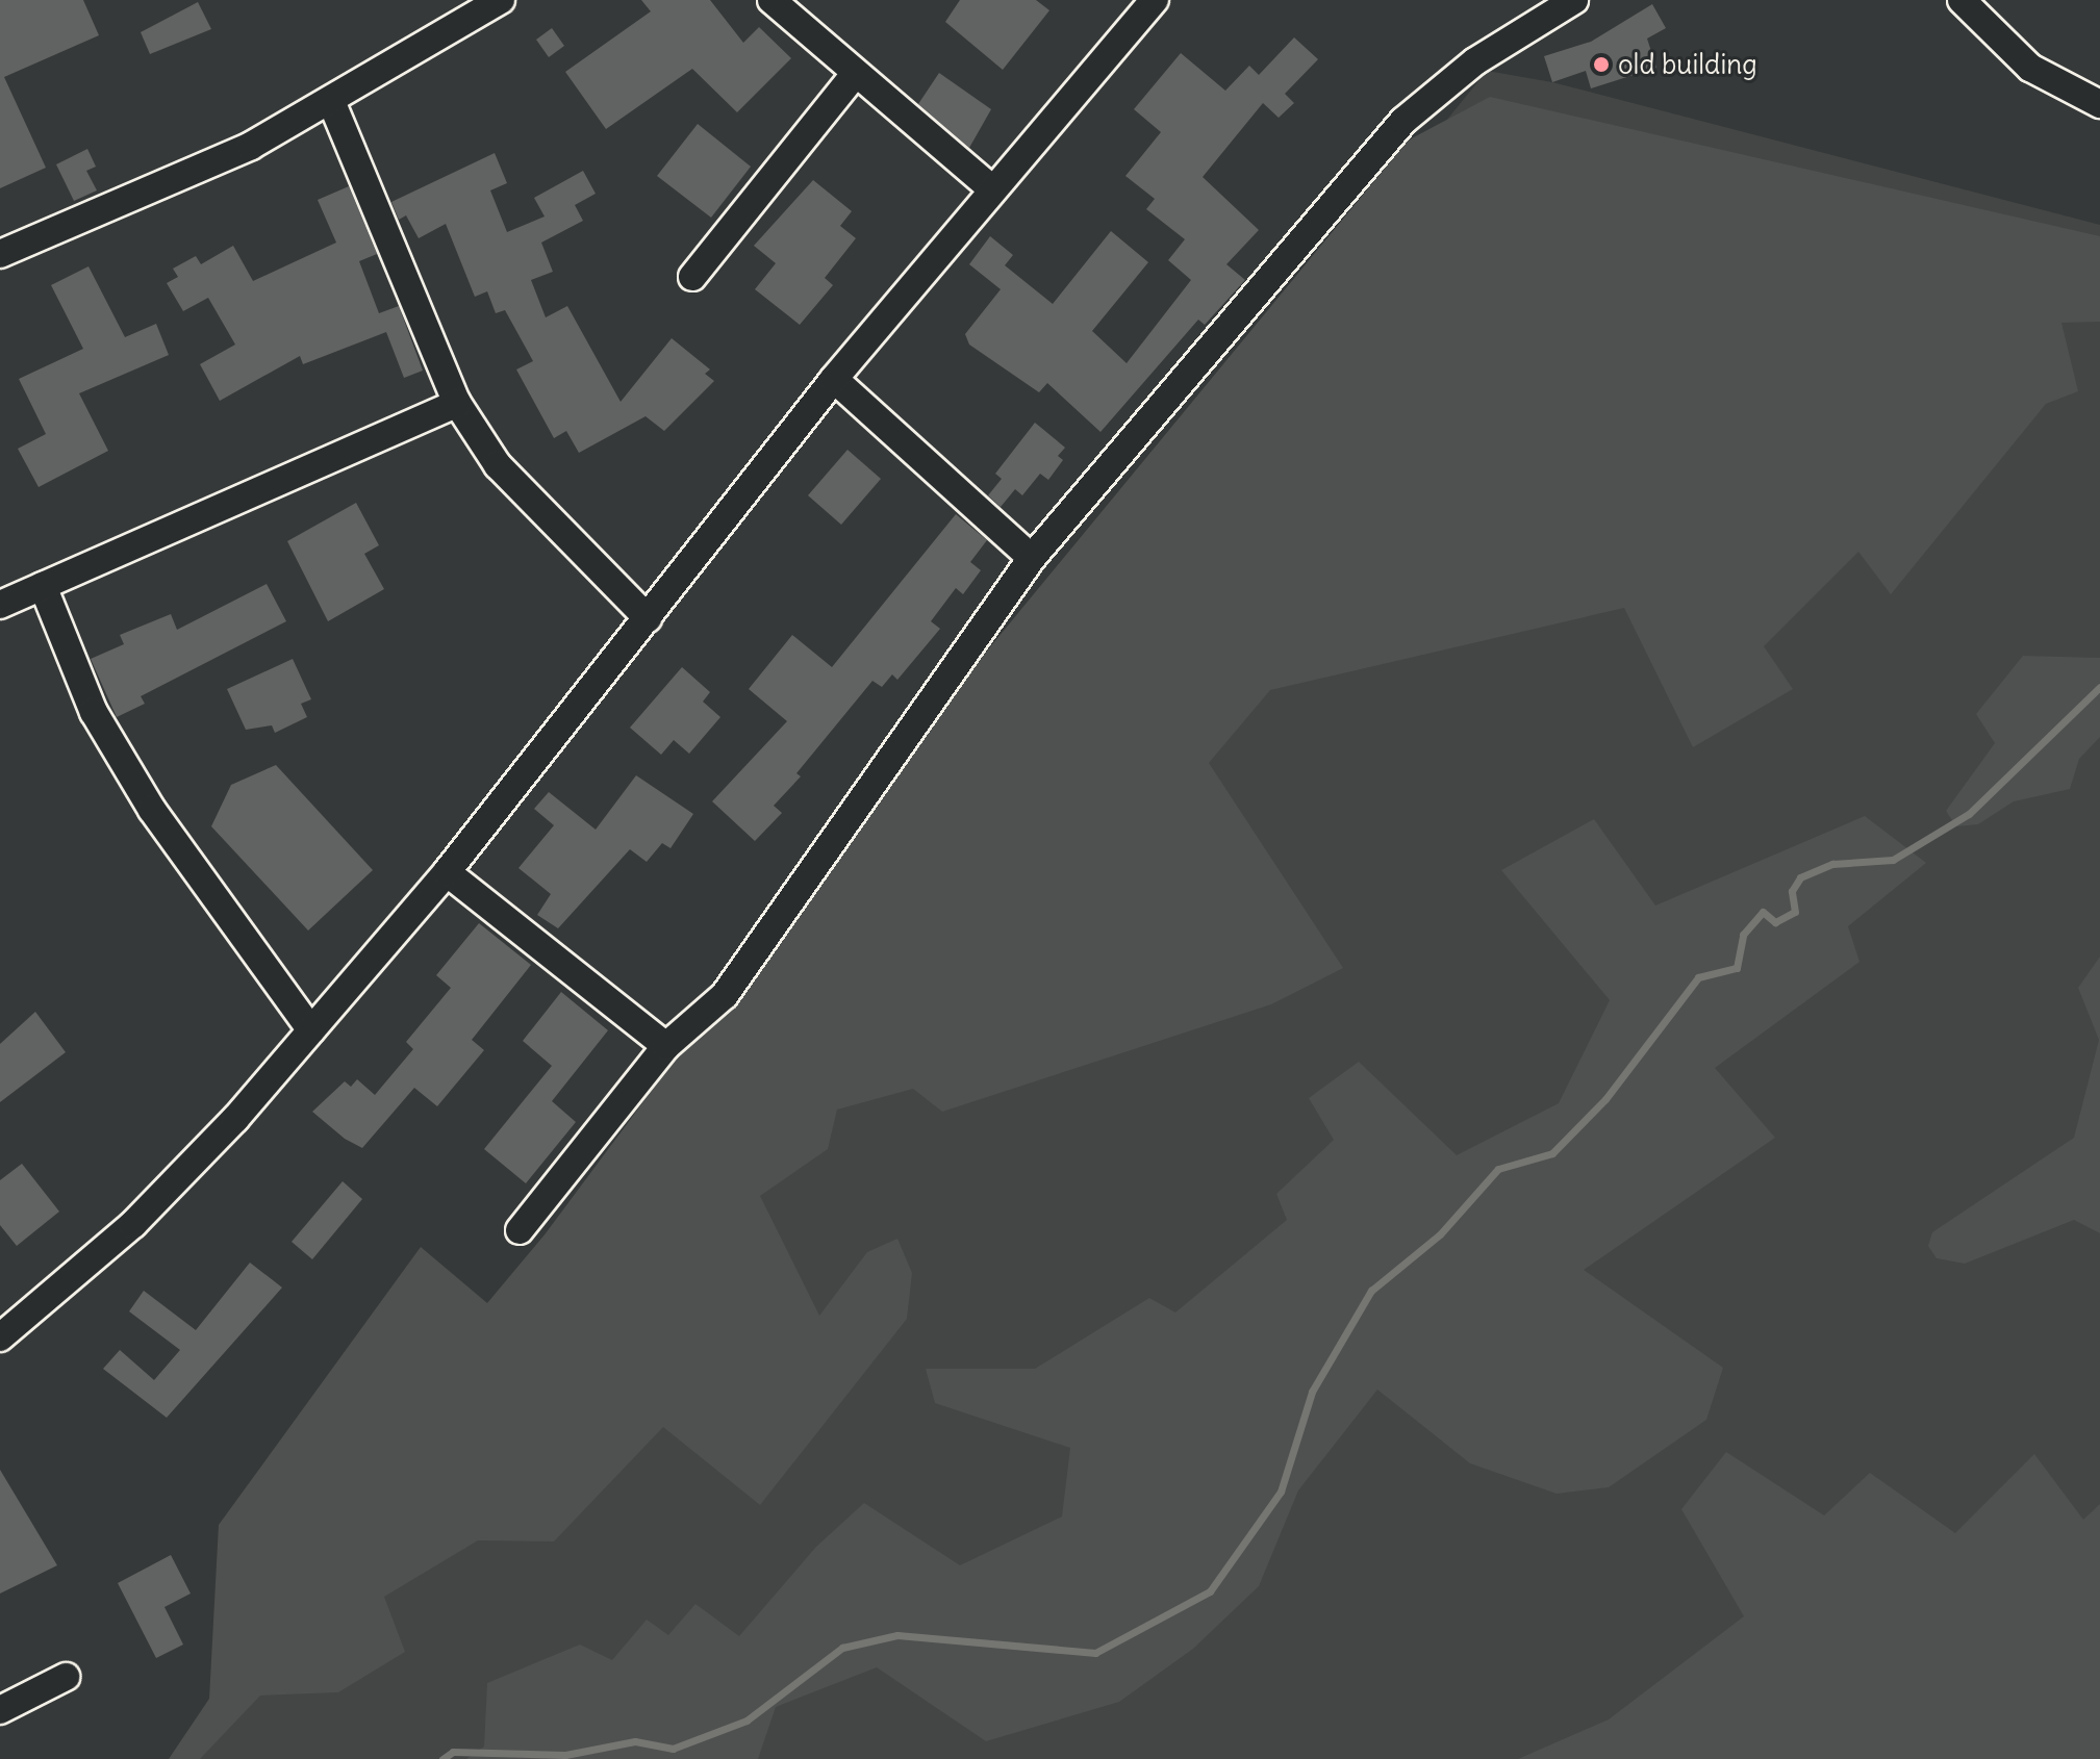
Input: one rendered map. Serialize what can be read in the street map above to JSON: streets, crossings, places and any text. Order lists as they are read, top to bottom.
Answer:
{
  "places": ["old building"]
}
